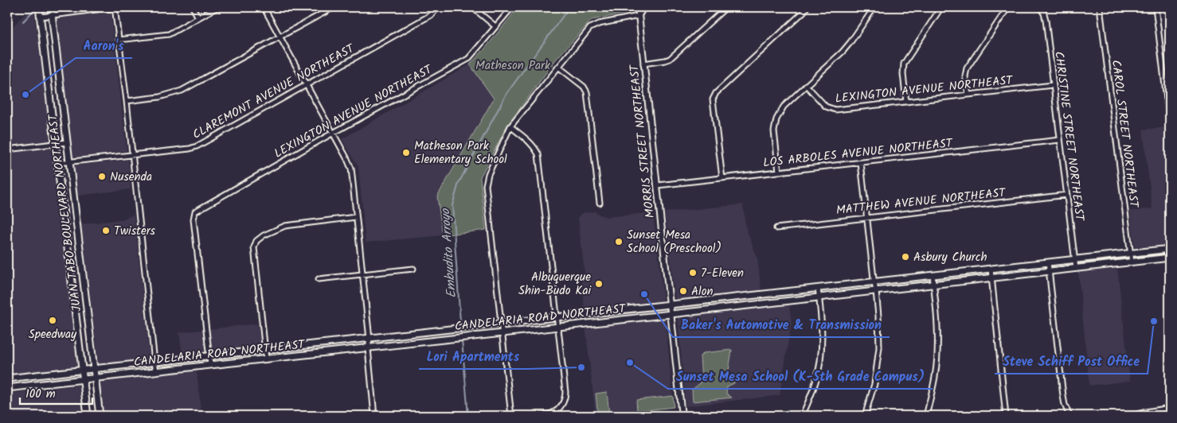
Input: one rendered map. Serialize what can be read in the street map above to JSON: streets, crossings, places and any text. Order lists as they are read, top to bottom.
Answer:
{
  "streets": {
    "main road": ["JUAN TABO BOULEVARD NORTHEAST", "CANDELARIA ROAD NORTHEAST"],
    "street": [
      "LEXINGTON AVENUE NORTHEAST",
      "CLAREMONT AVENUE NORTHEAST",
      "CAROL STREET NORTHEAST",
      "CHRISTINE STREET NORTHEAST",
      "MORRIS STREET NORTHEAST",
      "LOS ARBOLES AVENUE NORTHEAST",
      "MATTHEW AVENUE NORTHEAST"
    ]
  },
  "crossings": [
    ["LEXINGTON AVENUE NORTHEAST", "CHRISTINE STREET NORTHEAST"],
    ["LEXINGTON AVENUE NORTHEAST", "CANDELARIA ROAD NORTHEAST"],
    ["CLAREMONT AVENUE NORTHEAST", "JUAN TABO BOULEVARD NORTHEAST"],
    ["CAROL STREET NORTHEAST", "CANDELARIA ROAD NORTHEAST"],
    ["CHRISTINE STREET NORTHEAST", "LOS ARBOLES AVENUE NORTHEAST"],
    ["CHRISTINE STREET NORTHEAST", "MATTHEW AVENUE NORTHEAST"],
    ["CHRISTINE STREET NORTHEAST", "CANDELARIA ROAD NORTHEAST"],
    ["MORRIS STREET NORTHEAST", "LOS ARBOLES AVENUE NORTHEAST"],
    ["MORRIS STREET NORTHEAST", "CANDELARIA ROAD NORTHEAST"],
    ["JUAN TABO BOULEVARD NORTHEAST", "CANDELARIA ROAD NORTHEAST"]
  ],
  "water": ["Embudito Arroyo"],
  "parks": ["Matheson Park"],
  "places": [
    "Aaron's",
    "Matheson Park Elementary School",
    "Nusenda",
    "Twisters",
    "Sunset Mesa School (Preschool)",
    "Asbury Church",
    "7-Eleven",
    "Albuquerque Shin-Budo Kai",
    "Alon",
    "Baker's Automotive & Transmission",
    "Speedway",
    "Steve Schiff Post Office",
    "Sunset Mesa School (K-5th Grade Campus)",
    "Lori Apartments"
  ],
  "scale_bar": "100 m"
}
